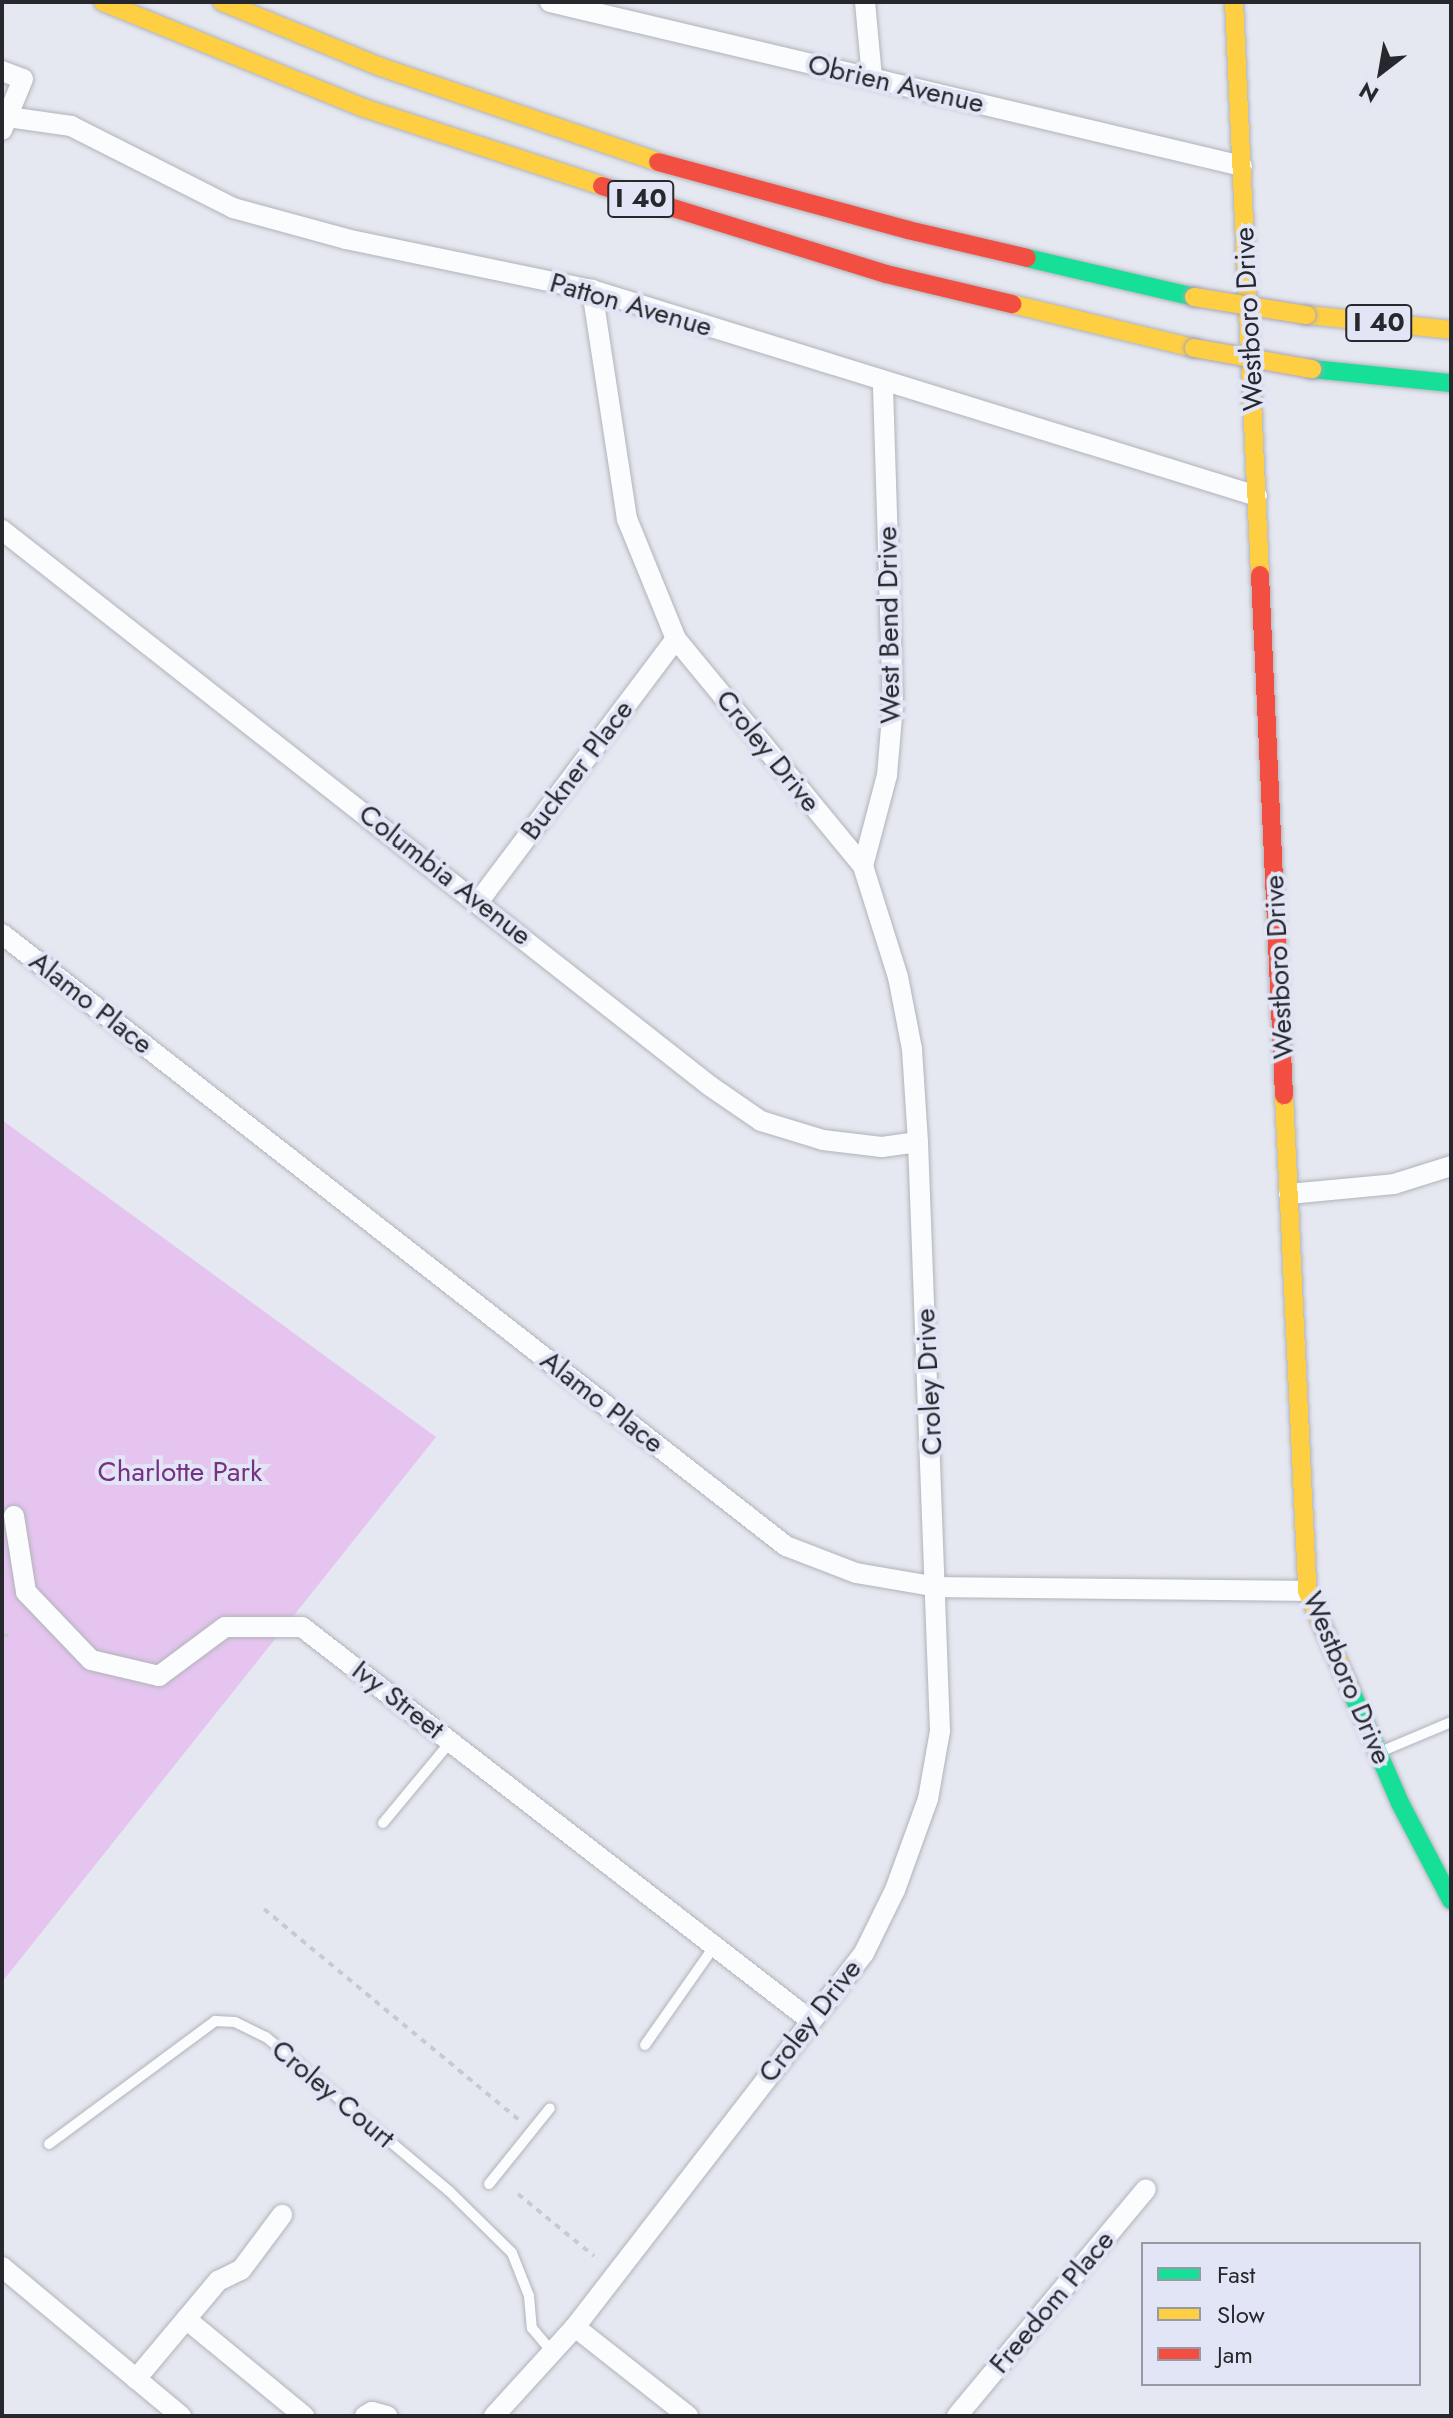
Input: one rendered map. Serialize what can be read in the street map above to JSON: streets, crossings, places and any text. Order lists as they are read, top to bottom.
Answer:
{
  "streets": {
    "main road": ["I 40", "Westboro Drive"],
    "street": [
      "Obrien Avenue",
      "Patton Avenue",
      "West Bend Drive",
      "Croley Drive",
      "Buckner Place",
      "Columbia Avenue",
      "Alamo Place",
      "Ivy Street",
      "Freedom Place"
    ],
    "lane": ["Croley Court"]
  },
  "crossings": [
    ["Obrien Avenue", "Westboro Drive"],
    ["Patton Avenue", "Westboro Drive"],
    ["Patton Avenue", "West Bend Drive"],
    ["Patton Avenue", "Croley Drive"],
    ["Westboro Drive", "Alamo Place"],
    ["West Bend Drive", "Croley Drive"],
    ["Croley Drive", "Buckner Place"],
    ["Croley Drive", "Columbia Avenue"],
    ["Croley Drive", "Alamo Place"],
    ["Croley Drive", "Ivy Street"],
    ["Croley Drive", "Croley Court"],
    ["Buckner Place", "Columbia Avenue"]
  ],
  "parks": ["Charlotte Park"],
  "legend": ["Fast", "Slow", "Jam"],
  "north": "bottom left"
}
